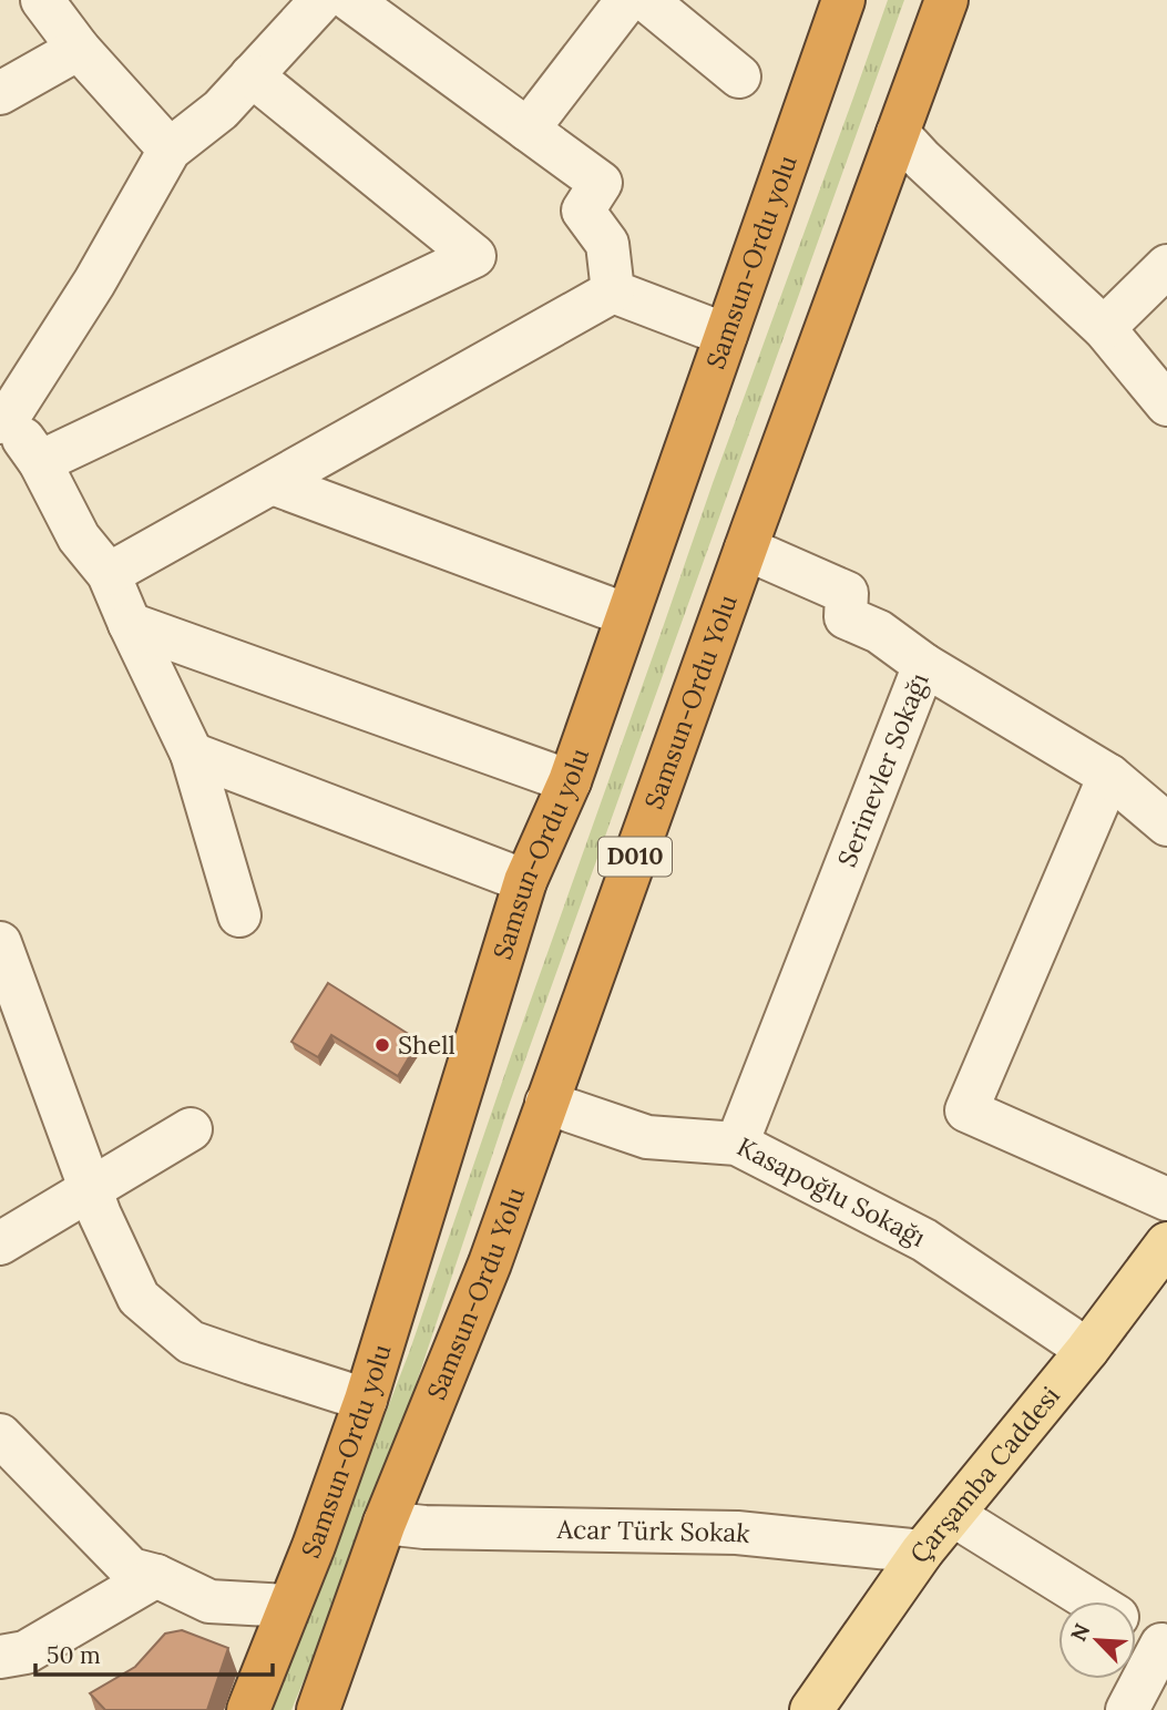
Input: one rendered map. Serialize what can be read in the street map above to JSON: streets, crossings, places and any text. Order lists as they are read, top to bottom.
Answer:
{
  "streets": {
    "highway": ["Samsun-Ordu yolu", "Samsun-Ordu Yolu", "D010"],
    "main road": ["Çarşamba Caddesi"],
    "street": ["Serinevler Sokağı", "Kasapoğlu Sokağı", "Acar Türk Sokak"]
  },
  "crossings": [
    ["Samsun-Ordu Yolu", "Kasapoğlu Sokağı"],
    ["Samsun-Ordu Yolu", "Acar Türk Sokak"],
    ["Serinevler Sokağı", "Kasapoğlu Sokağı"],
    ["Kasapoğlu Sokağı", "Çarşamba Caddesi"],
    ["Çarşamba Caddesi", "Acar Türk Sokak"]
  ],
  "places": ["Shell"],
  "scale_bar": "50 m",
  "north": "top left"
}
